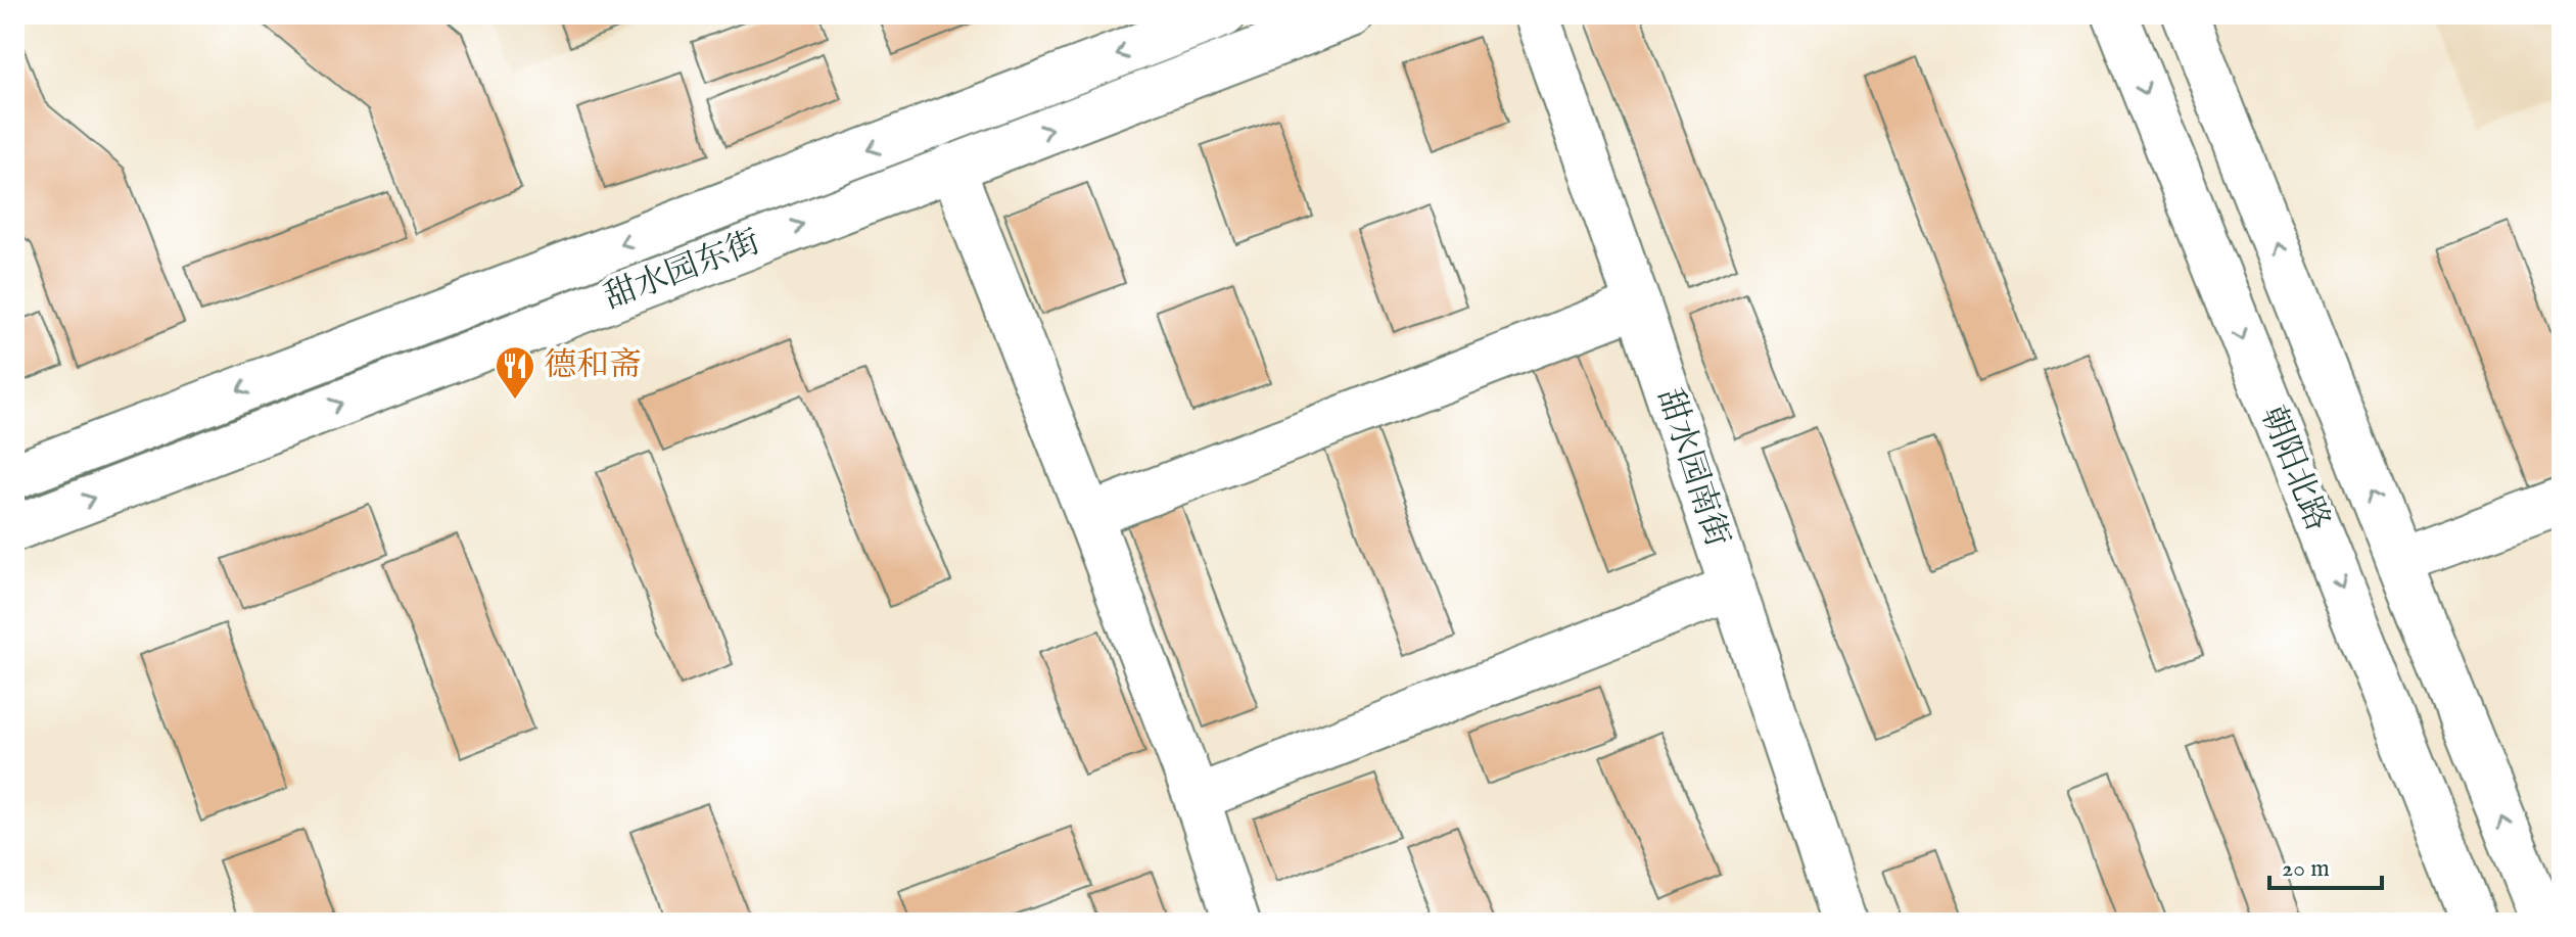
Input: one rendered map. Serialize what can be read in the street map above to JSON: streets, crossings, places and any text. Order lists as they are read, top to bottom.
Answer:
{
  "streets": {
    "street": ["甜水园东街", "甜水园南街", "朝阳北路"]
  },
  "places": {
    "restaurant": ["德和斋"]
  },
  "scale_bar": "20 m"
}
